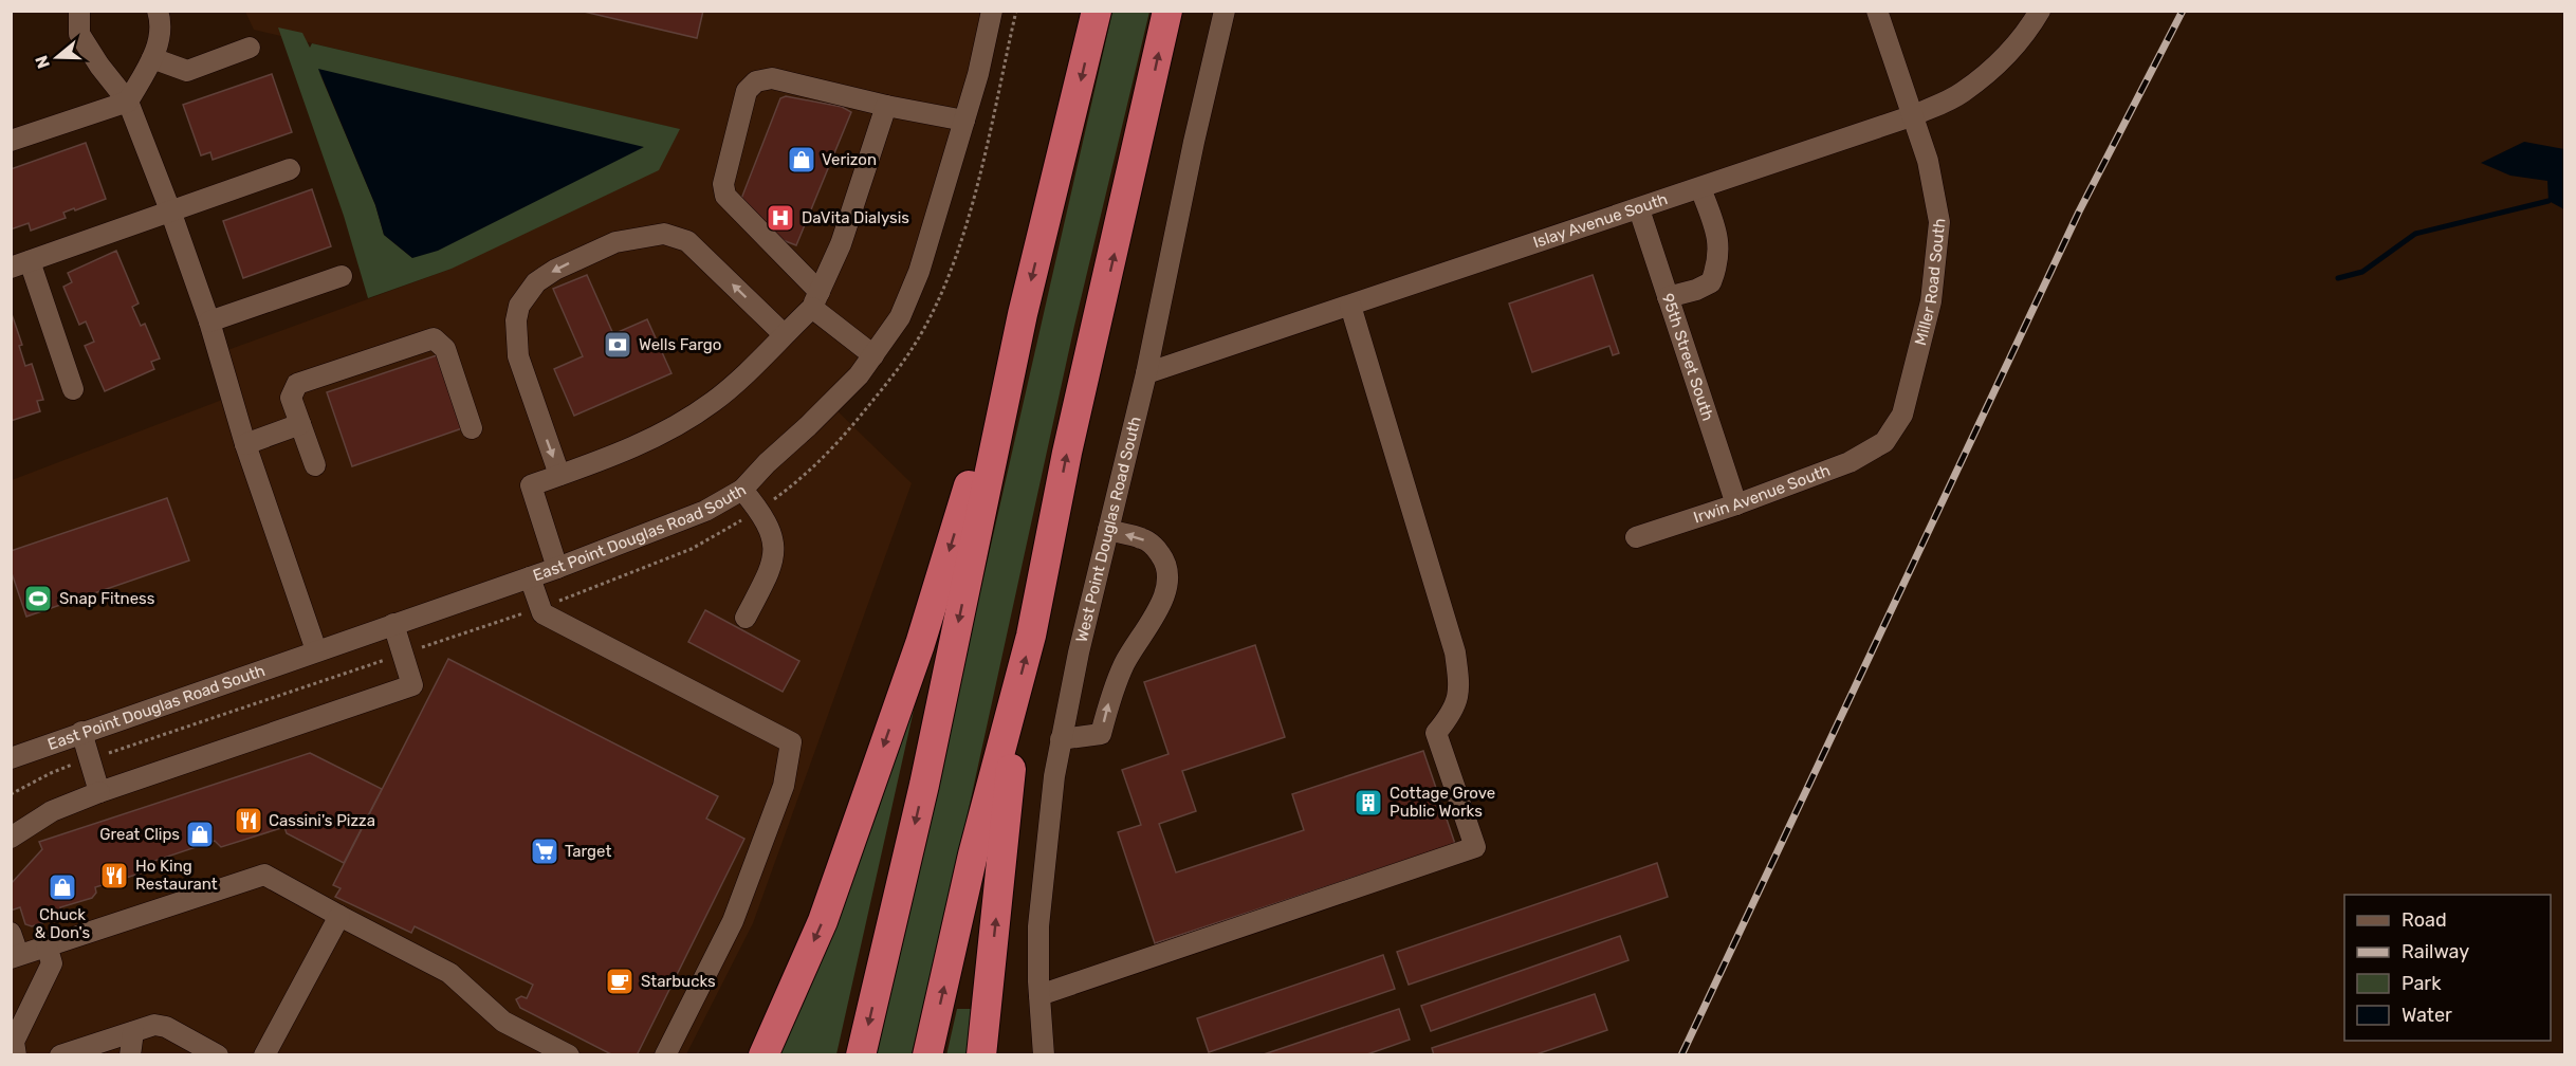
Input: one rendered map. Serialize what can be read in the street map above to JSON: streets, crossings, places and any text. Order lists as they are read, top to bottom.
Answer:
{
  "streets": {
    "street": [
      "Islay Avenue South",
      "Miller Road South",
      "95th Street South",
      "Irwin Avenue South",
      "West Point Douglas Road South",
      "East Point Douglas Road South"
    ]
  },
  "crossings": [
    ["Islay Avenue South", "Miller Road South"],
    ["Islay Avenue South", "95th Street South"],
    ["Islay Avenue South", "West Point Douglas Road South"],
    ["Miller Road South", "Irwin Avenue South"],
    ["95th Street South", "Irwin Avenue South"]
  ],
  "places": {
    "shop": ["Verizon", "Great Clips", "Chuck & Don's"],
    "hospital": ["DaVita Dialysis"],
    "bank": ["Wells Fargo"],
    "sports": ["Snap Fitness"],
    "building": ["Cottage Grove Public Works"],
    "restaurant": ["Cassini's Pizza", "Ho King Restaurant"],
    "supermarket": ["Target"],
    "cafe": ["Starbucks"]
  },
  "legend": [
    "Road",
    "Railway",
    "Park",
    "Water"
  ],
  "north": "left"
}
